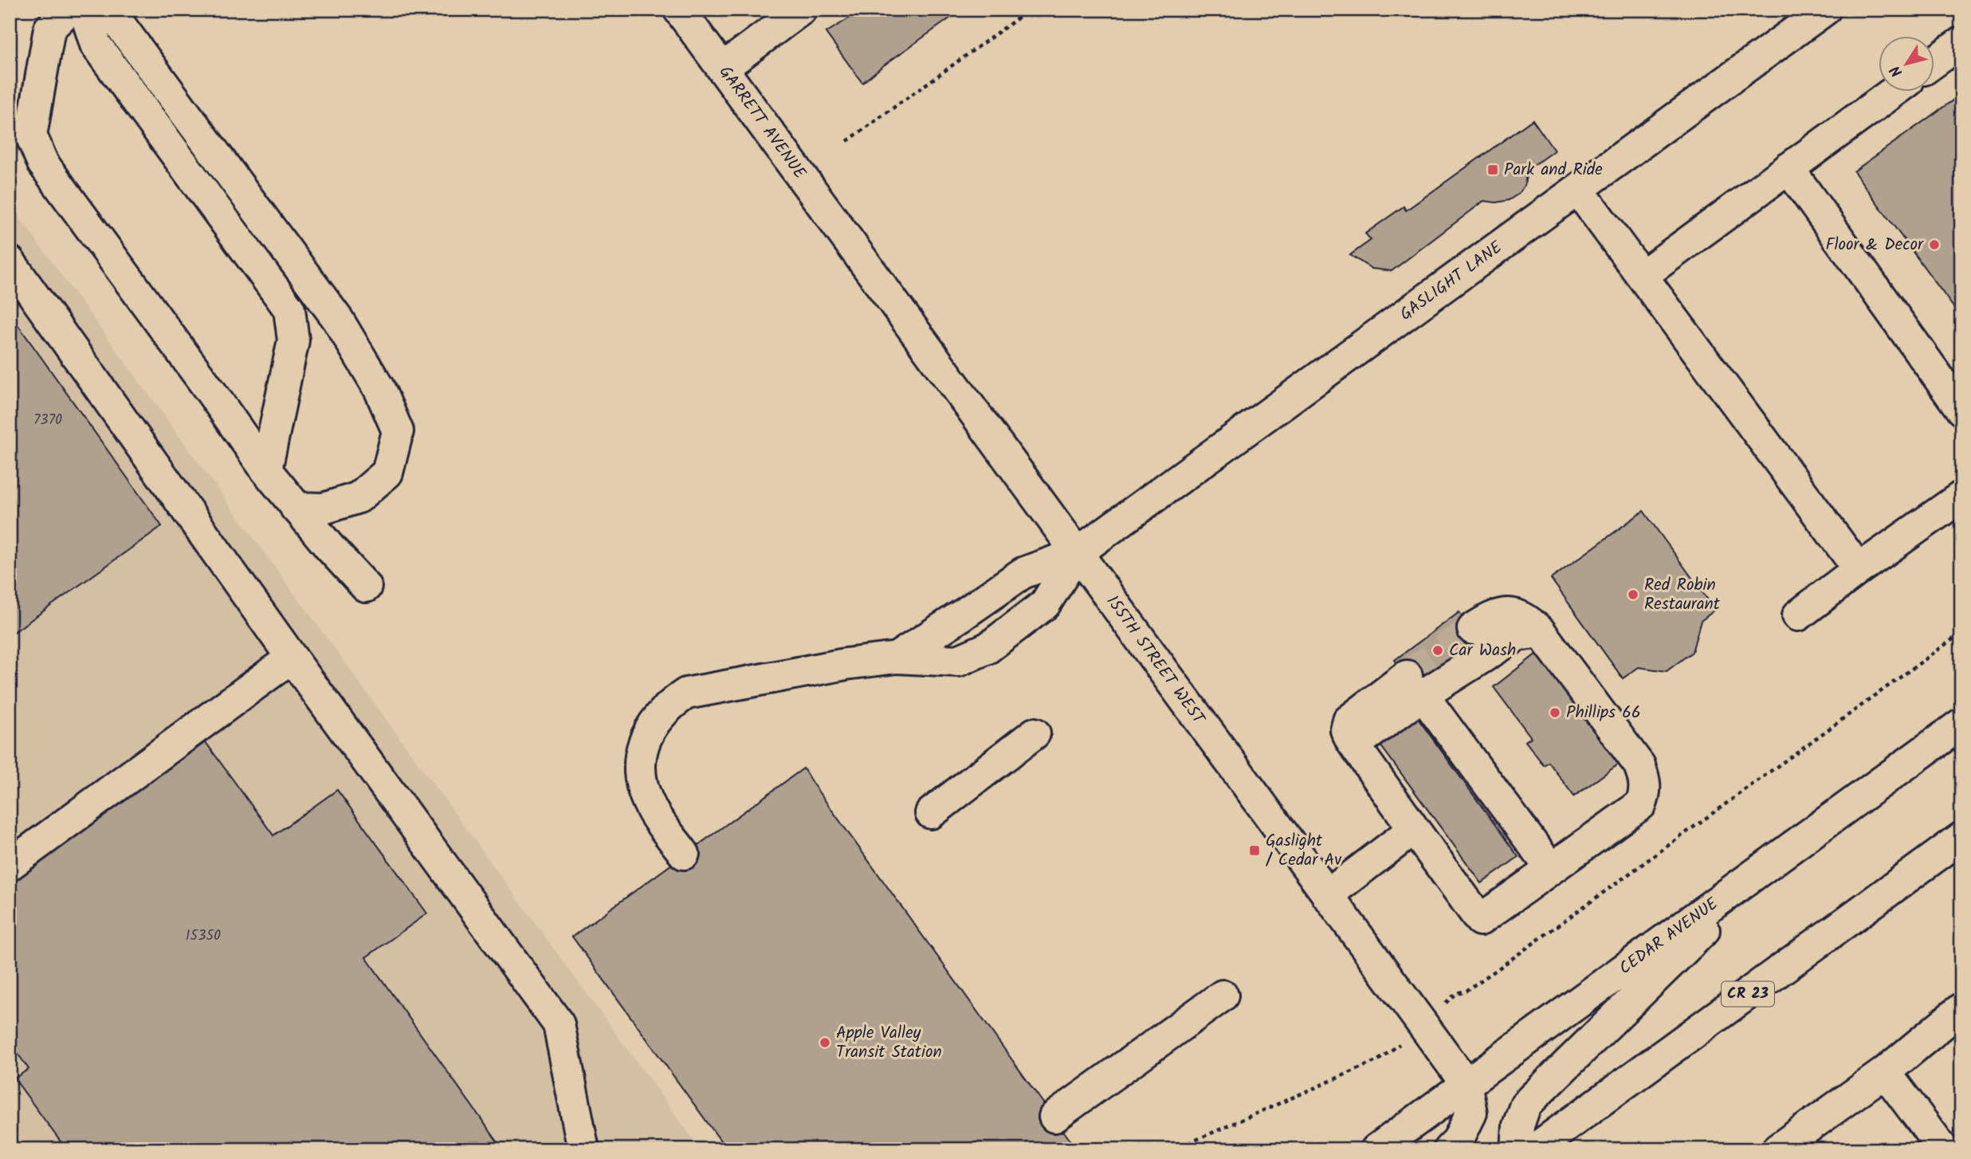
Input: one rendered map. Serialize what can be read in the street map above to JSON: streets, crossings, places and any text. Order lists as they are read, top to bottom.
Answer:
{
  "streets": {
    "street": [
      "GARRETT AVENUE",
      "GASLIGHT LANE",
      "155TH STREET WEST",
      "CEDAR AVENUE",
      "CR 23"
    ]
  },
  "crossings": [
    ["GARRETT AVENUE", "155TH STREET WEST"],
    ["GASLIGHT LANE", "155TH STREET WEST"],
    ["155TH STREET WEST", "CEDAR AVENUE"]
  ],
  "places": {
    "transit": ["Park and Ride", "Gaslight / Cedar Av"],
    "other": [
      "Floor & Decor",
      "Red Robin Restaurant",
      "Car Wash",
      "Phillips 66",
      "Apple Valley Transit Station"
    ]
  },
  "house_numbers": ["7370", "15350"],
  "north": "bottom left"
}
